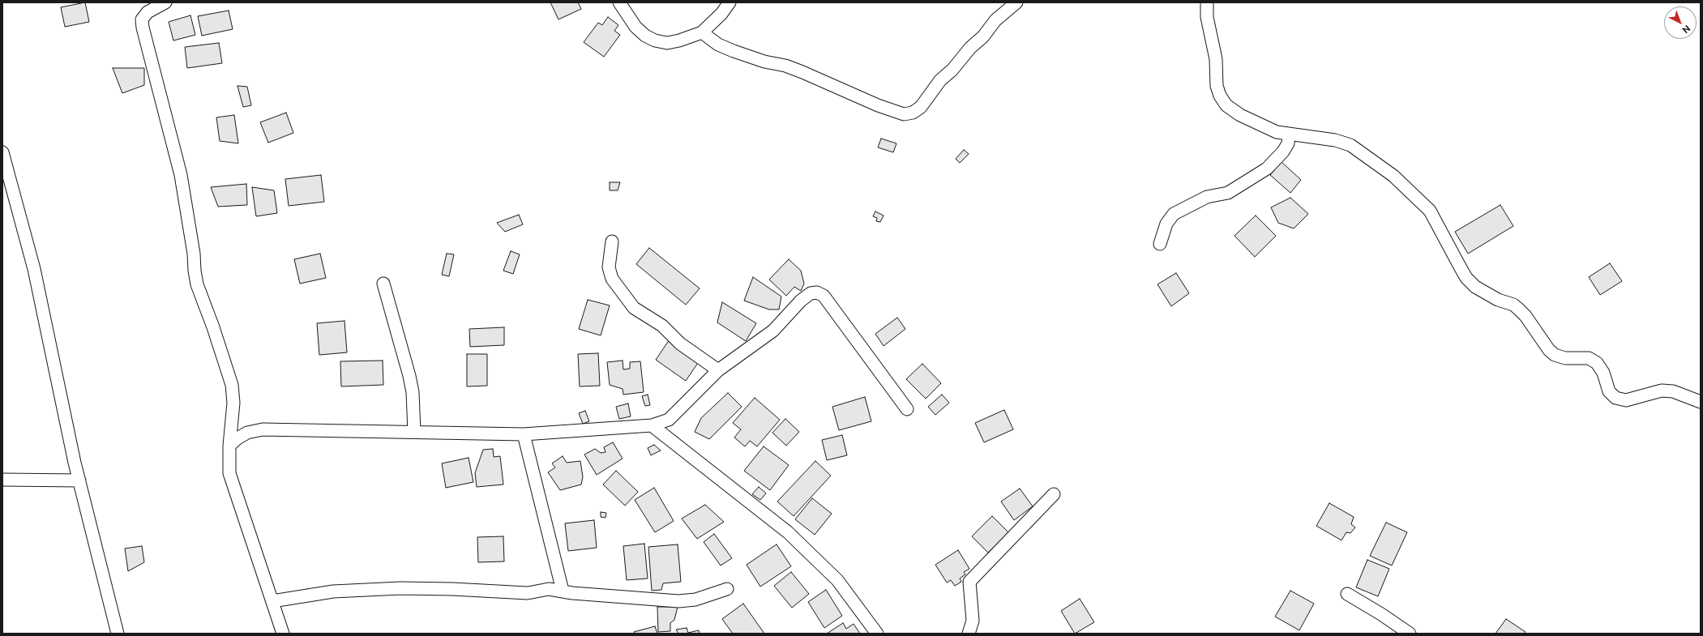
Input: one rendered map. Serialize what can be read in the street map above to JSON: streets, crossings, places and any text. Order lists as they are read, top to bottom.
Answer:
{
  "north": "bottom right"
}
